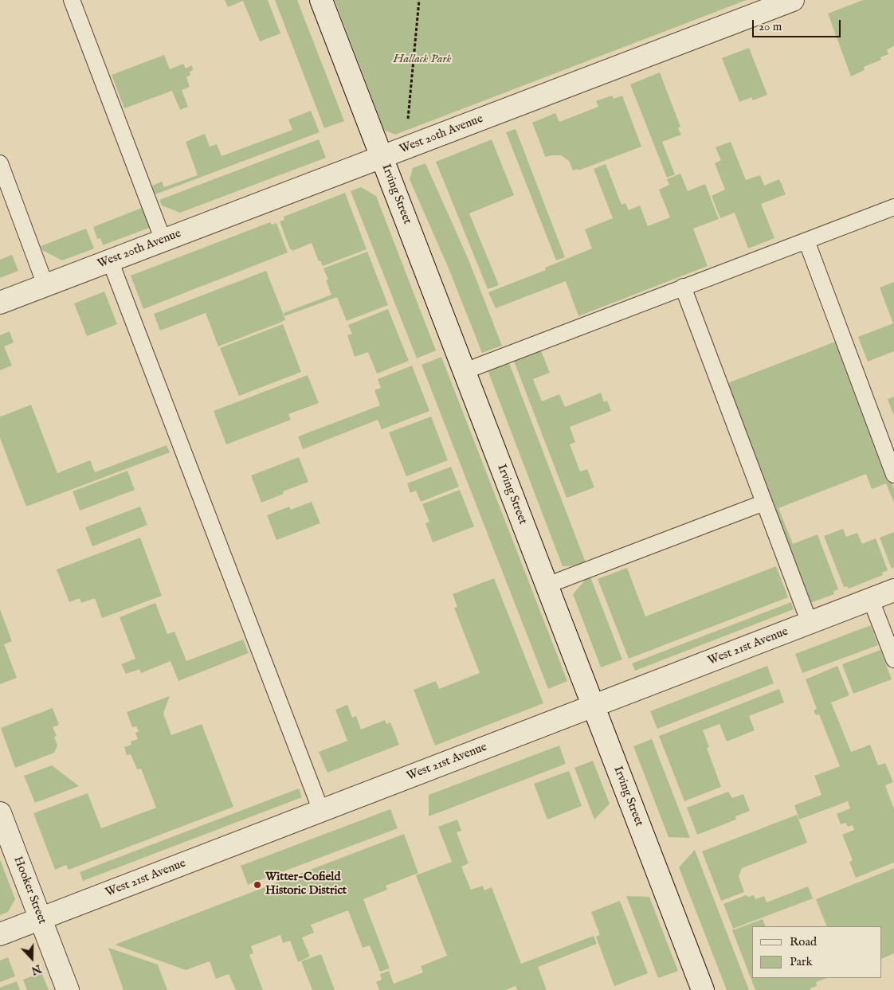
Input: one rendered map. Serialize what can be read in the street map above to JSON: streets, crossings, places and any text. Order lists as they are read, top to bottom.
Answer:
{
  "streets": {
    "street": [
      "West 20th Avenue",
      "Irving Street",
      "West 21st Avenue",
      "Hooker Street"
    ]
  },
  "crossings": [
    ["West 20th Avenue", "Irving Street"],
    ["Irving Street", "West 21st Avenue"],
    ["West 21st Avenue", "Hooker Street"]
  ],
  "parks": ["Hallack Park"],
  "places": ["Witter-Cofield Historic District"],
  "legend": ["Road", "Park"],
  "scale_bar": "20 m",
  "north": "bottom"
}
